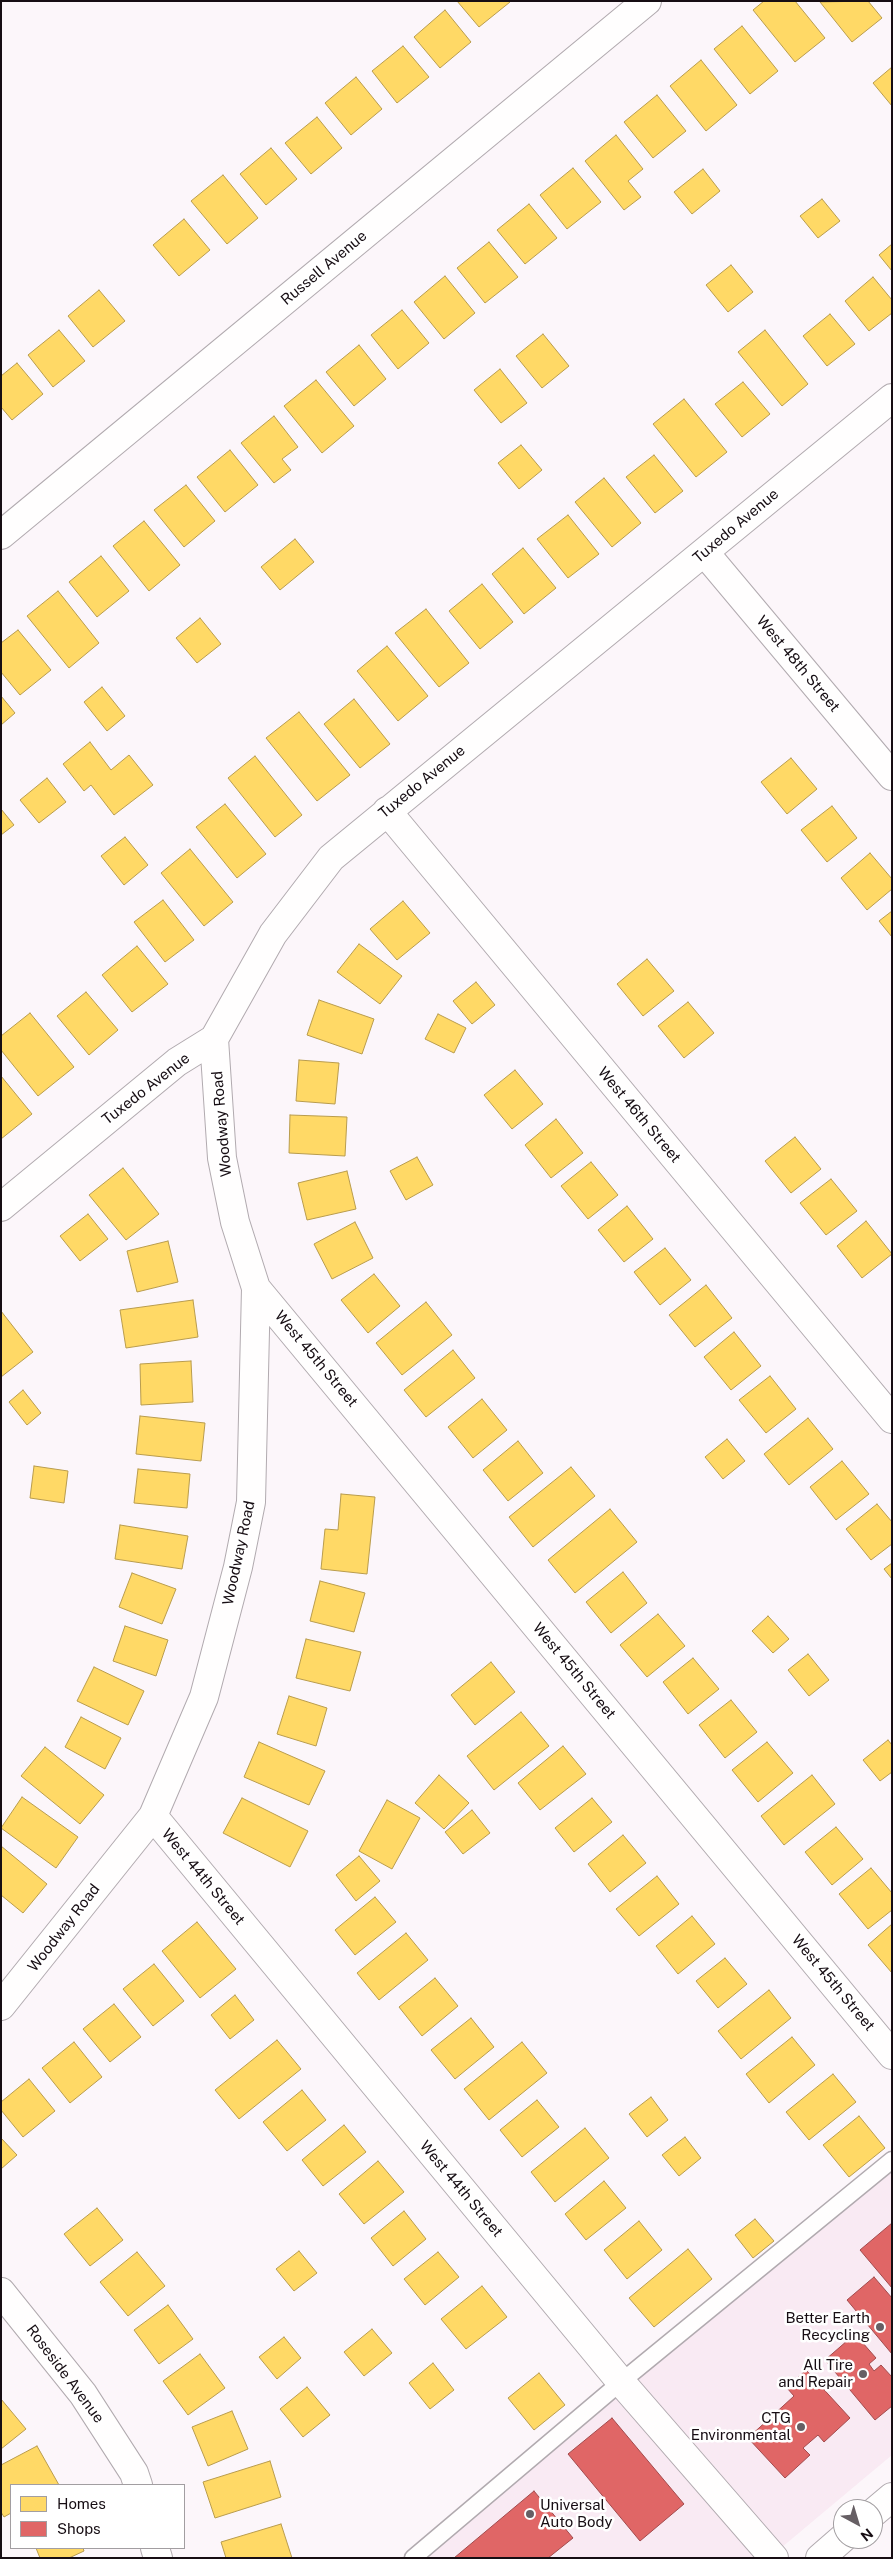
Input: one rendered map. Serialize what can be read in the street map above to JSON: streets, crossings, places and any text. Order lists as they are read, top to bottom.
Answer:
{
  "streets": {
    "street": [
      "Russell Avenue",
      "Tuxedo Avenue",
      "West 48th Street",
      "West 46th Street",
      "Woodway Road",
      "West 45th Street",
      "West 44th Street",
      "Roseside Avenue"
    ]
  },
  "crossings": [
    ["Tuxedo Avenue", "West 48th Street"],
    ["Tuxedo Avenue", "West 46th Street"],
    ["Tuxedo Avenue", "Woodway Road"],
    ["Woodway Road", "West 45th Street"],
    ["Woodway Road", "West 44th Street"]
  ],
  "places": [
    "Better Earth Recycling",
    "All Tire and Repair",
    "CTG Environmental",
    "Universal Auto Body"
  ],
  "legend": ["Homes", "Shops"],
  "north": "bottom right"
}
